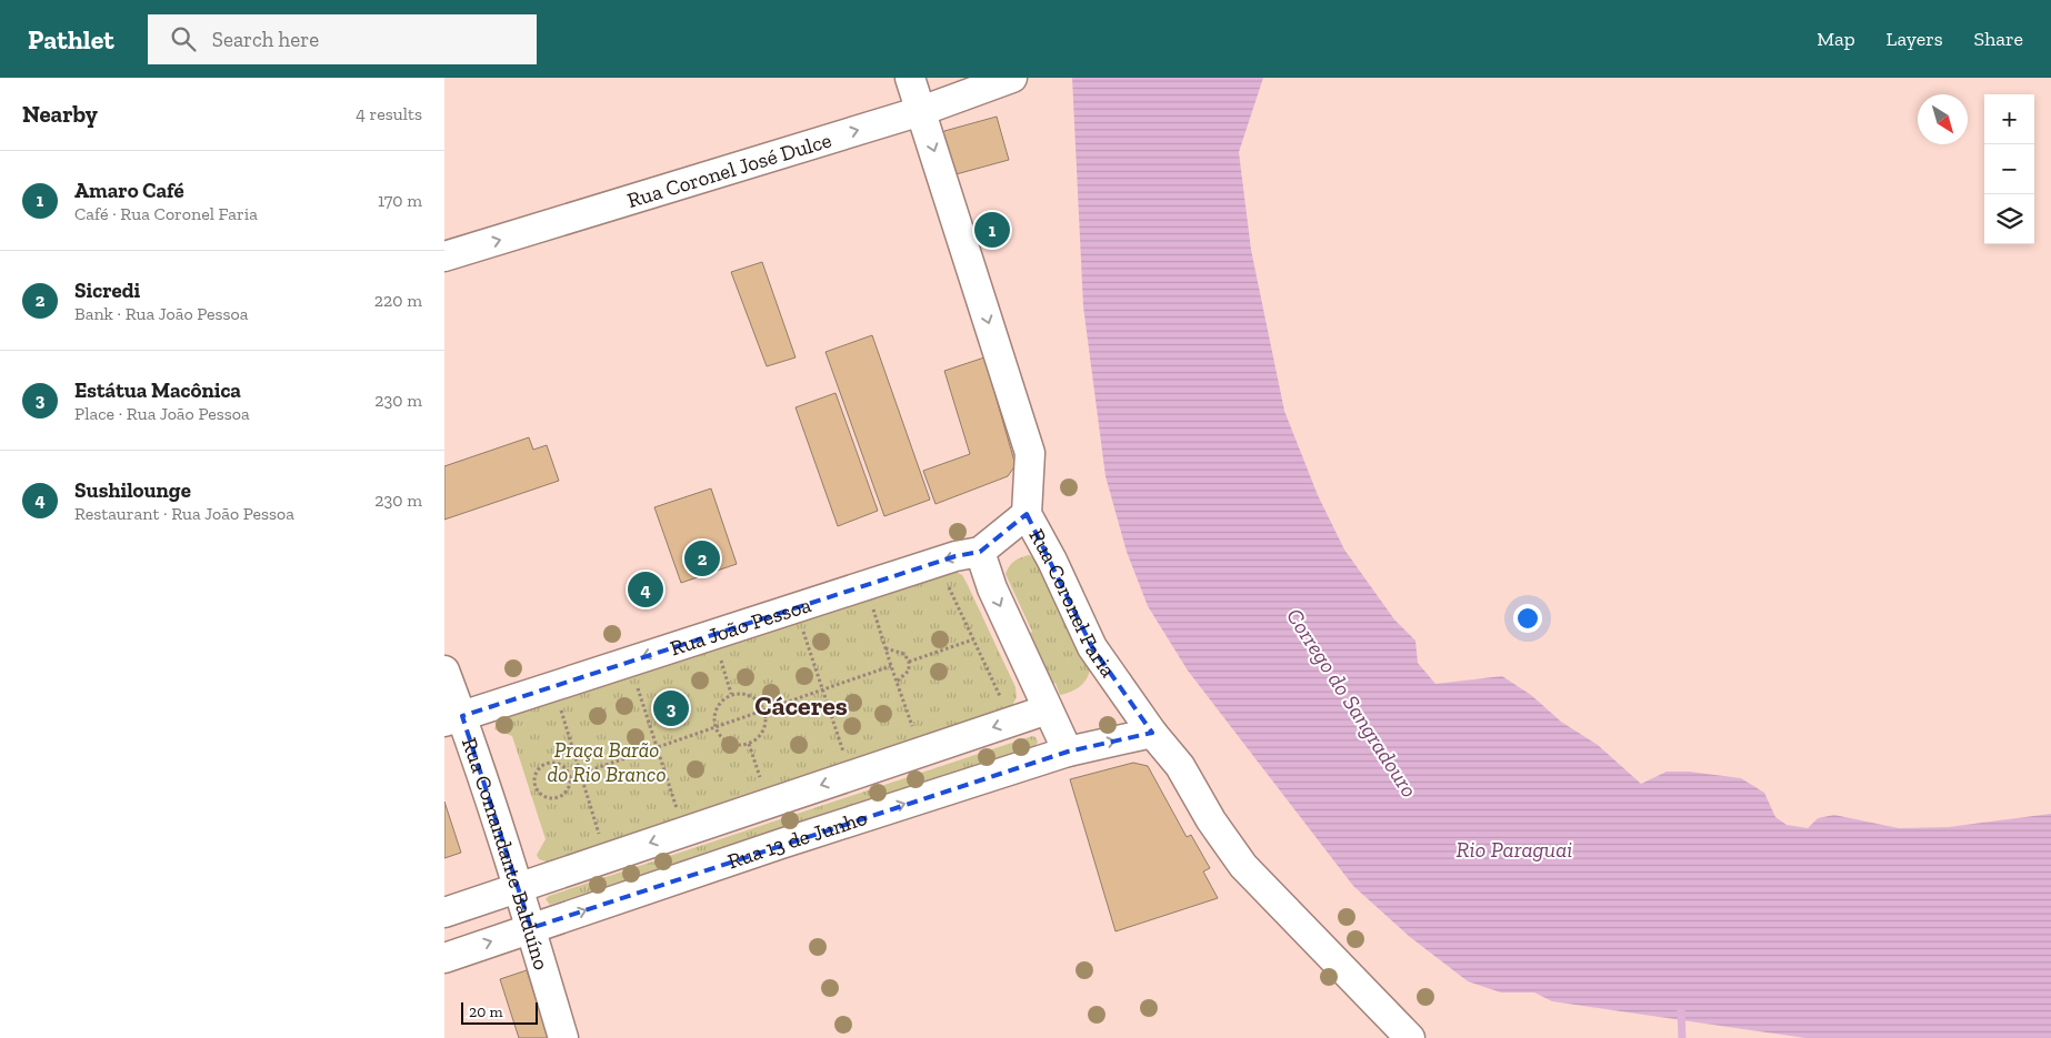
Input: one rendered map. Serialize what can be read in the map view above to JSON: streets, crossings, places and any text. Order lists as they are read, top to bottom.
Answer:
{
  "streets": {
    "street": [
      "Rua Coronel José Dulce",
      "Rua Coronel Faria",
      "Rua João Pessoa",
      "Rua 13 de Junho",
      "Rua Comandante Balduíno"
    ]
  },
  "crossings": [
    ["Rua Coronel José Dulce", "Rua Coronel Faria"],
    ["Rua Coronel Faria", "Rua 13 de Junho"],
    ["Rua João Pessoa", "Rua Comandante Balduíno"],
    ["Rua 13 de Junho", "Rua Comandante Balduíno"]
  ],
  "one_way": ["Rua Coronel José Dulce", "Rua Coronel Faria", "Rua João Pessoa"],
  "districts": ["Cáceres"],
  "water": ["Corrego do Sangradouro", "Rio Paraguai"],
  "parks": ["Praça Barão do Rio Branco"],
  "scale_bar": "20 m",
  "north": "bottom right",
  "page": {
    "header": "Pathlet",
    "search": "Search here",
    "nav": ["Map", "Layers", "Share"],
    "heading": ["Nearby", "4 results"],
    "map_buttons": ["+", "−"],
    "list": [
      {
        "mark": "1",
        "name": "Amaro Café",
        "note": "Café · Rua Coronel Faria",
        "value": "170 m"
      },
      {
        "mark": "2",
        "name": "Sicredi",
        "note": "Bank · Rua João Pessoa",
        "value": "220 m"
      },
      {
        "mark": "3",
        "name": "Estátua Macônica",
        "note": "Place · Rua João Pessoa",
        "value": "230 m"
      },
      {
        "mark": "4",
        "name": "Sushilounge",
        "note": "Restaurant · Rua João Pessoa",
        "value": "230 m"
      }
    ],
    "pins": [
      "1",
      "2",
      "4",
      "3"
    ],
    "scale": "20 m"
  }
}
